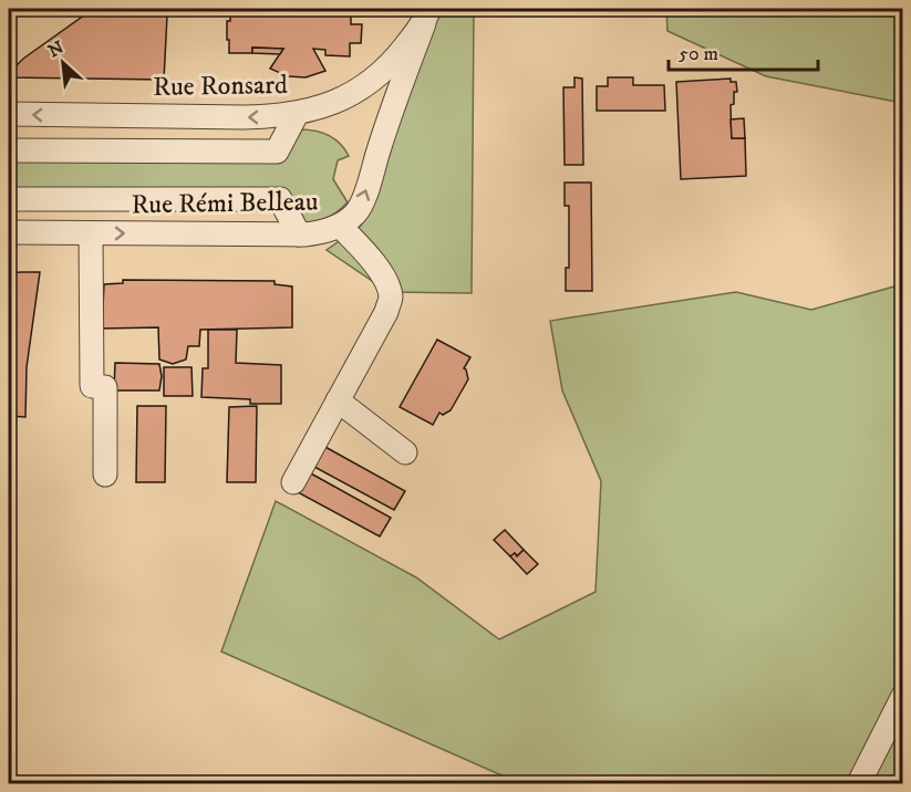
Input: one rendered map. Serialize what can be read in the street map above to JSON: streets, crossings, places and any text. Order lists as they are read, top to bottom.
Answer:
{
  "streets": {
    "street": ["Rue Ronsard", "Rue Rémi Belleau"]
  },
  "crossings": [
    ["Rue Ronsard", "Rue Rémi Belleau"]
  ],
  "scale_bar": "50 m",
  "north": "top left"
}
